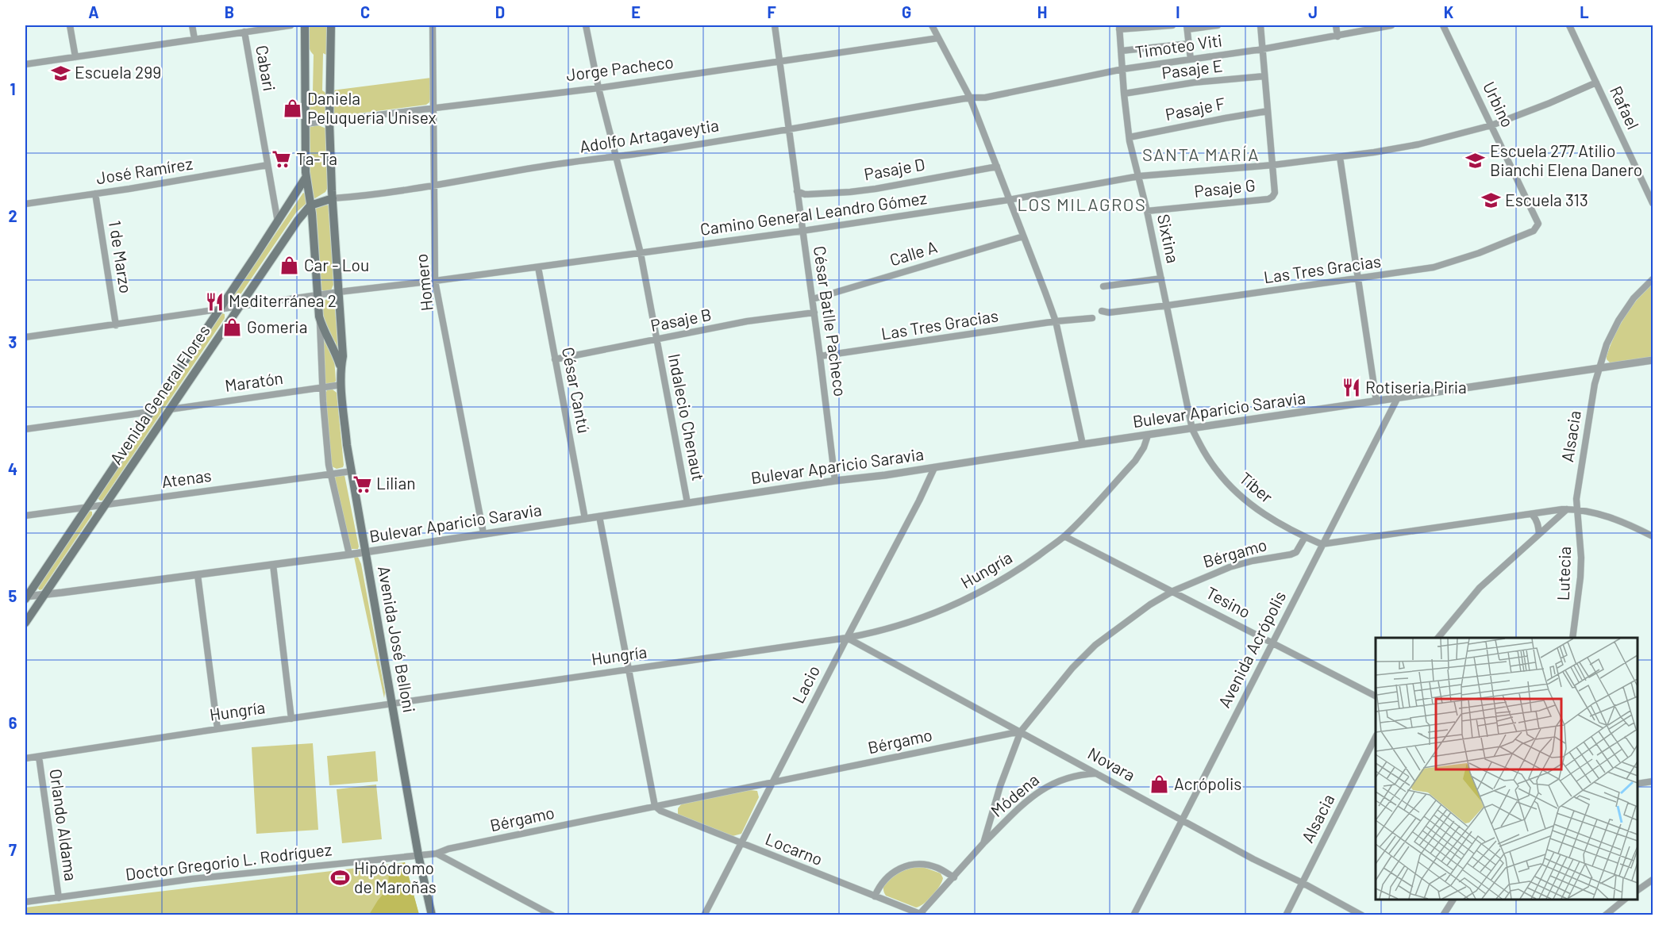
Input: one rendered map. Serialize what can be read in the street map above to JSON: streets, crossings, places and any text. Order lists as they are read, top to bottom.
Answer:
{
  "streets": {
    "main road": ["Avenida General Flores", "Avenida José Belloni"],
    "street": [
      "Timoteo Viti",
      "Cabari",
      "Jorge Pacheco",
      "Pasaje E",
      "Urbino",
      "Rafael",
      "Pasaje F",
      "Adolfo Artagaveytia",
      "Pasaje D",
      "José Ramírez",
      "Pasaje G",
      "Camino General Leandro Gómez",
      "Sixtina",
      "Calle A",
      "1 de Marzo",
      "Las Tres Gracias",
      "Homero",
      "Pasaje B",
      "César Batlle Pacheco",
      "Maratón",
      "César Cantú",
      "Bulevar Aparicio Saravia",
      "Indalecio Chenaut",
      "Alsacia",
      "Atenas",
      "Tíber",
      "Bérgamo",
      "Hungría",
      "Lutecia",
      "Tesino",
      "Avenida Acrópolis",
      "Lacio",
      "Novara",
      "Módena",
      "Orlando Aldama",
      "Locarno",
      "Doctor Gregorio L. Rodríguez"
    ]
  },
  "crossings": [
    ["Timoteo Viti", "Adolfo Artagaveytia"],
    ["Timoteo Viti", "Pasaje G"],
    ["Timoteo Viti", "Sixtina"],
    ["Cabari", "José Ramírez"],
    ["Cabari", "Avenida General Flores"],
    ["Jorge Pacheco", "Homero"],
    ["Jorge Pacheco", "César Batlle Pacheco"],
    ["Jorge Pacheco", "Indalecio Chenaut"],
    ["Jorge Pacheco", "Avenida José Belloni"],
    ["Pasaje E", "Pasaje G"],
    ["Pasaje E", "Sixtina"],
    ["Urbino", "Camino General Leandro Gómez"],
    ["Urbino", "Las Tres Gracias"],
    ["Rafael", "Camino General Leandro Gómez"],
    ["Pasaje F", "Pasaje G"],
    ["Pasaje F", "Sixtina"],
    ["Adolfo Artagaveytia", "Homero"],
    ["Adolfo Artagaveytia", "César Batlle Pacheco"],
    ["Adolfo Artagaveytia", "Indalecio Chenaut"],
    ["Adolfo Artagaveytia", "Avenida José Belloni"],
    ["Pasaje D", "César Batlle Pacheco"],
    ["José Ramírez", "1 de Marzo"],
    ["Pasaje G", "Camino General Leandro Gómez"],
    ["Pasaje G", "Sixtina"],
    ["Camino General Leandro Gómez", "Sixtina"],
    ["Camino General Leandro Gómez", "1 de Marzo"],
    ["Camino General Leandro Gómez", "Homero"],
    ["Camino General Leandro Gómez", "César Batlle Pacheco"],
    ["Camino General Leandro Gómez", "César Cantú"],
    ["Camino General Leandro Gómez", "Avenida General Flores"],
    ["Camino General Leandro Gómez", "Indalecio Chenaut"],
    ["Camino General Leandro Gómez", "Avenida José Belloni"],
    ["Sixtina", "Las Tres Gracias"],
    ["Sixtina", "Bulevar Aparicio Saravia"],
    ["Sixtina", "Tíber"],
    ["Calle A", "César Batlle Pacheco"],
    ["Las Tres Gracias", "César Batlle Pacheco"],
    ["Homero", "Bulevar Aparicio Saravia"],
    ["Pasaje B", "César Batlle Pacheco"],
    ["Pasaje B", "César Cantú"],
    ["Pasaje B", "Indalecio Chenaut"],
    ["César Batlle Pacheco", "Bulevar Aparicio Saravia"],
    ["Maratón", "Avenida General Flores"],
    ["Maratón", "Avenida José Belloni"],
    ["César Cantú", "Bulevar Aparicio Saravia"],
    ["Avenida General Flores", "Bulevar Aparicio Saravia"],
    ["Avenida General Flores", "Atenas"],
    ["Avenida General Flores", "Avenida José Belloni"],
    ["Bulevar Aparicio Saravia", "Indalecio Chenaut"],
    ["Bulevar Aparicio Saravia", "Alsacia"],
    ["Bulevar Aparicio Saravia", "Tíber"],
    ["Bulevar Aparicio Saravia", "Hungría"],
    ["Bulevar Aparicio Saravia", "Avenida José Belloni"],
    ["Bulevar Aparicio Saravia", "Avenida Acrópolis"],
    ["Bulevar Aparicio Saravia", "Lacio"],
    ["Alsacia", "Lutecia"],
    ["Alsacia", "Novara"],
    ["Atenas", "Avenida José Belloni"],
    ["Tíber", "Bérgamo"],
    ["Tíber", "Avenida Acrópolis"],
    ["Bérgamo", "Tesino"],
    ["Bérgamo", "Lacio"],
    ["Bérgamo", "Novara"],
    ["Bérgamo", "Módena"],
    ["Bérgamo", "Locarno"],
    ["Bérgamo", "Doctor Gregorio L. Rodríguez"],
    ["Hungría", "Tesino"],
    ["Hungría", "Avenida José Belloni"],
    ["Hungría", "Lacio"],
    ["Hungría", "Novara"],
    ["Hungría", "Orlando Aldama"],
    ["Tesino", "Avenida Acrópolis"],
    ["Avenida José Belloni", "Doctor Gregorio L. Rodríguez"],
    ["Avenida Acrópolis", "Novara"],
    ["Lacio", "Novara"],
    ["Lacio", "Locarno"],
    ["Novara", "Módena"],
    ["Módena", "Locarno"],
    ["Orlando Aldama", "Doctor Gregorio L. Rodríguez"]
  ],
  "districts": ["SANTA MARÍA", "LOS MILAGROS"],
  "places": {
    "school or university": ["Escuela 299", "Escuela 277 Atilio Bianchi Elena Danero", "Escuela 313"],
    "shop": [
      "Daniela Peluqueria Unisex",
      "Car - Lou",
      "Gomeria",
      "Acrópolis"
    ],
    "supermarket": ["Ta-Ta", "Lilian"],
    "restaurant": ["Mediterránea 2", "Rotiseria Piria"],
    "sports": ["Hipódromo de Maroñas"]
  },
  "grid": {
    "columns": [
      "A",
      "B",
      "C",
      "D",
      "E",
      "F",
      "G",
      "H",
      "I",
      "J",
      "K",
      "L"
    ],
    "rows": [
      "1",
      "2",
      "3",
      "4",
      "5",
      "6",
      "7"
    ]
  }
}
